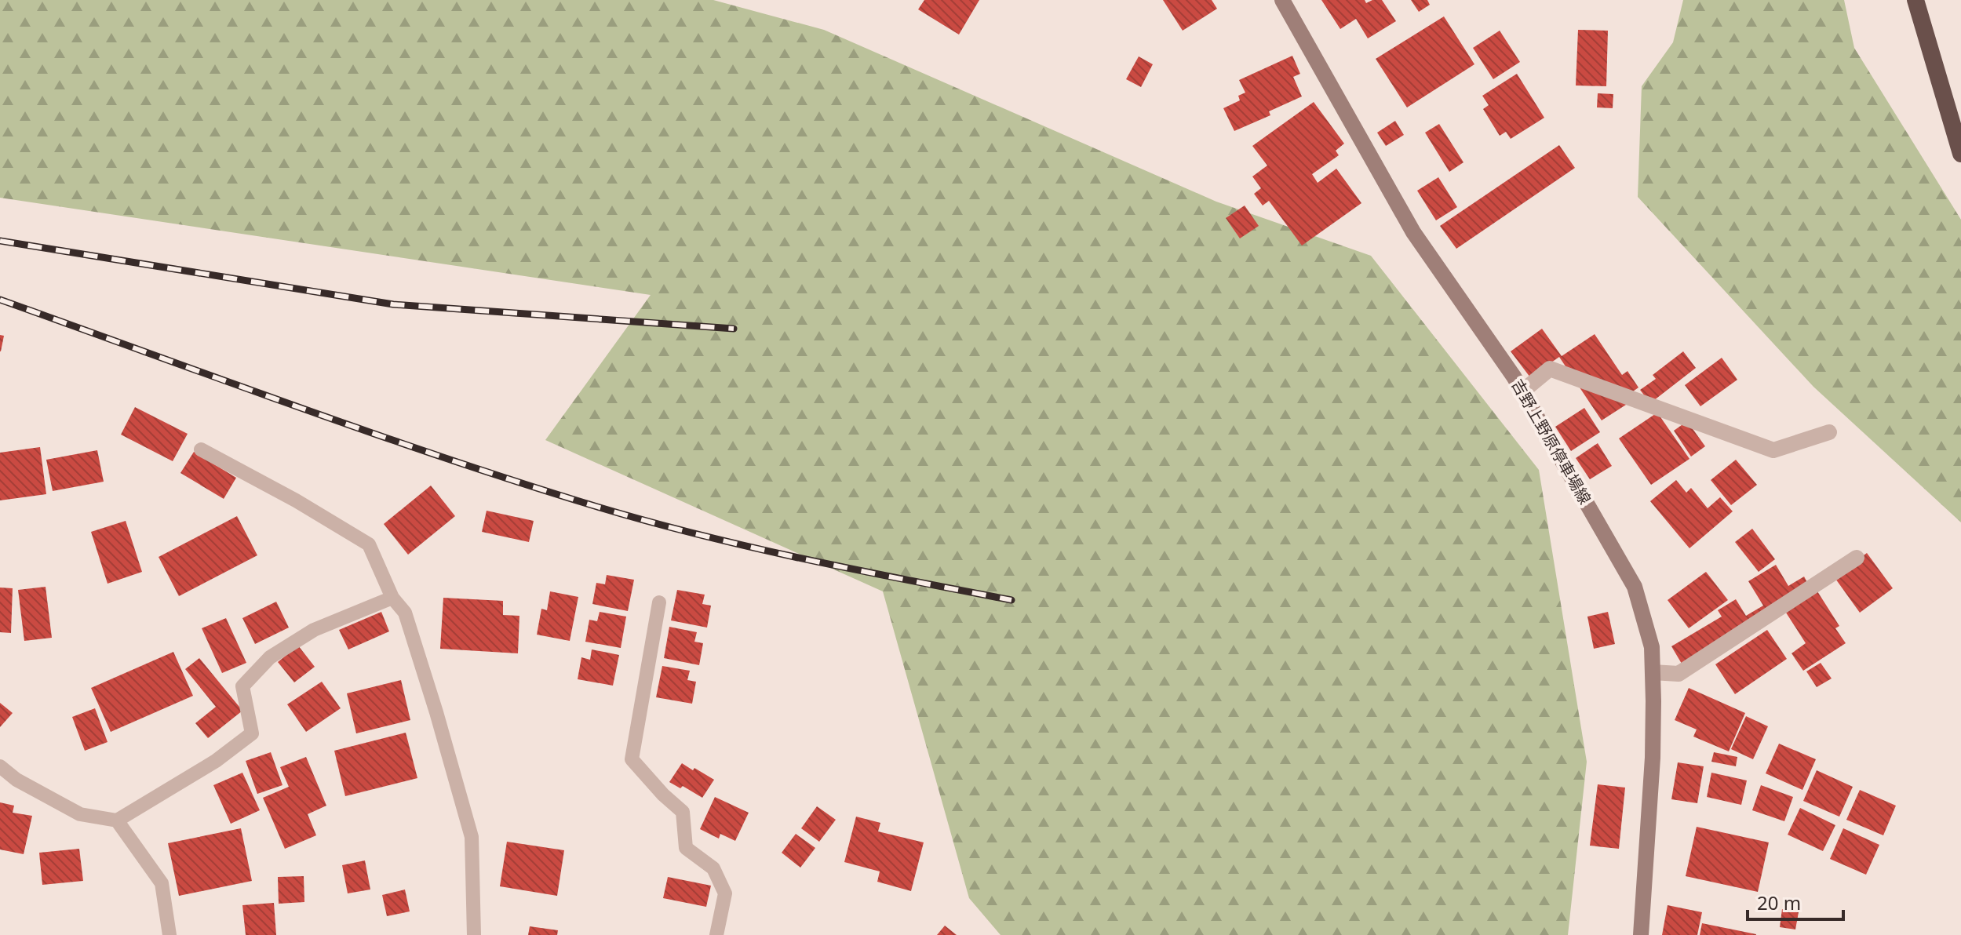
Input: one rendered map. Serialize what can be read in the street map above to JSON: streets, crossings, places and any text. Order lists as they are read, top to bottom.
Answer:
{
  "streets": {
    "main road": ["吉野上野原停車場線"]
  },
  "scale_bar": "20 m"
}
